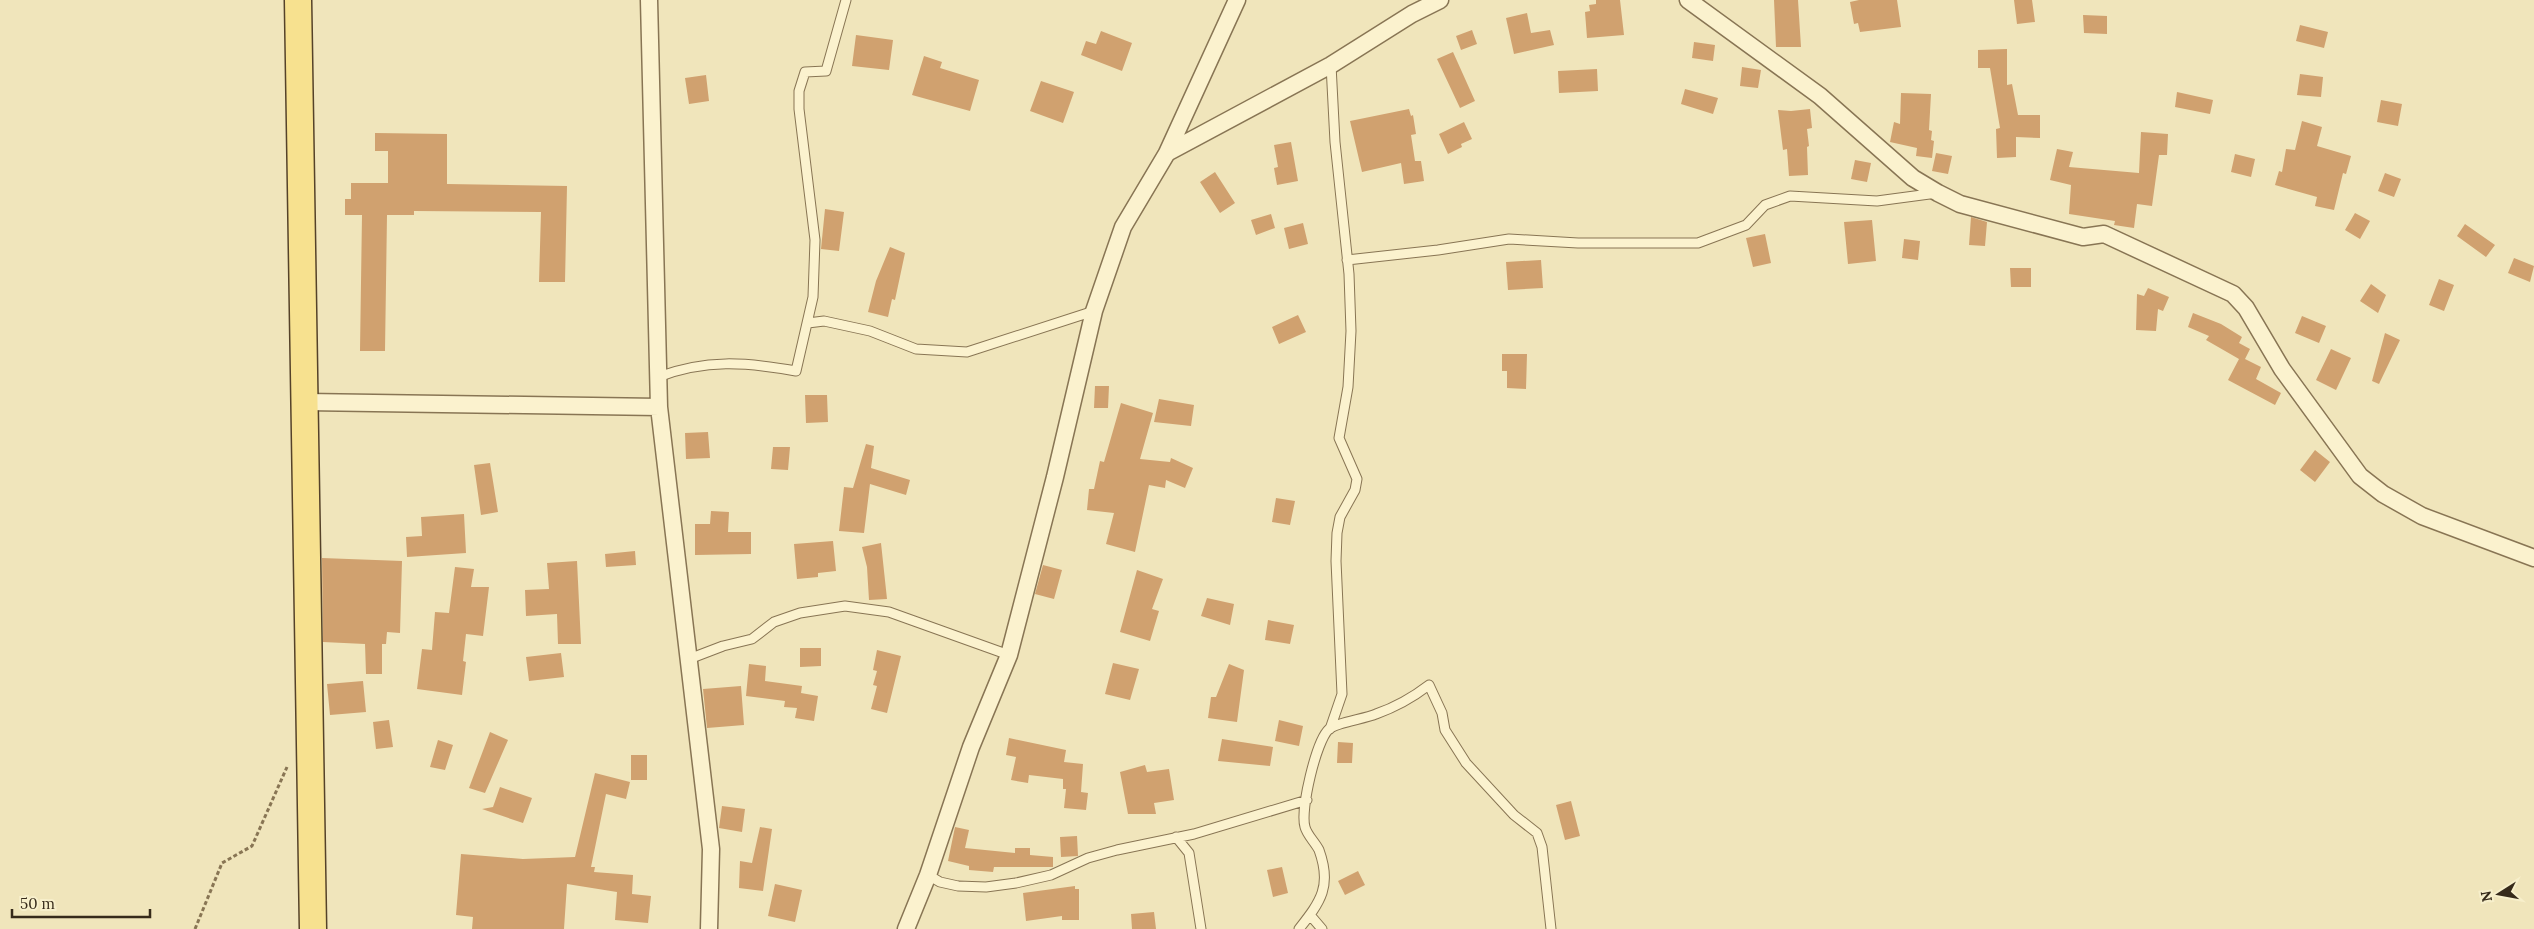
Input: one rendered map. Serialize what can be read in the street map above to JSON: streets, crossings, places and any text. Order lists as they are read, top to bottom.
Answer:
{
  "scale_bar": "50 m",
  "north": "left"
}
